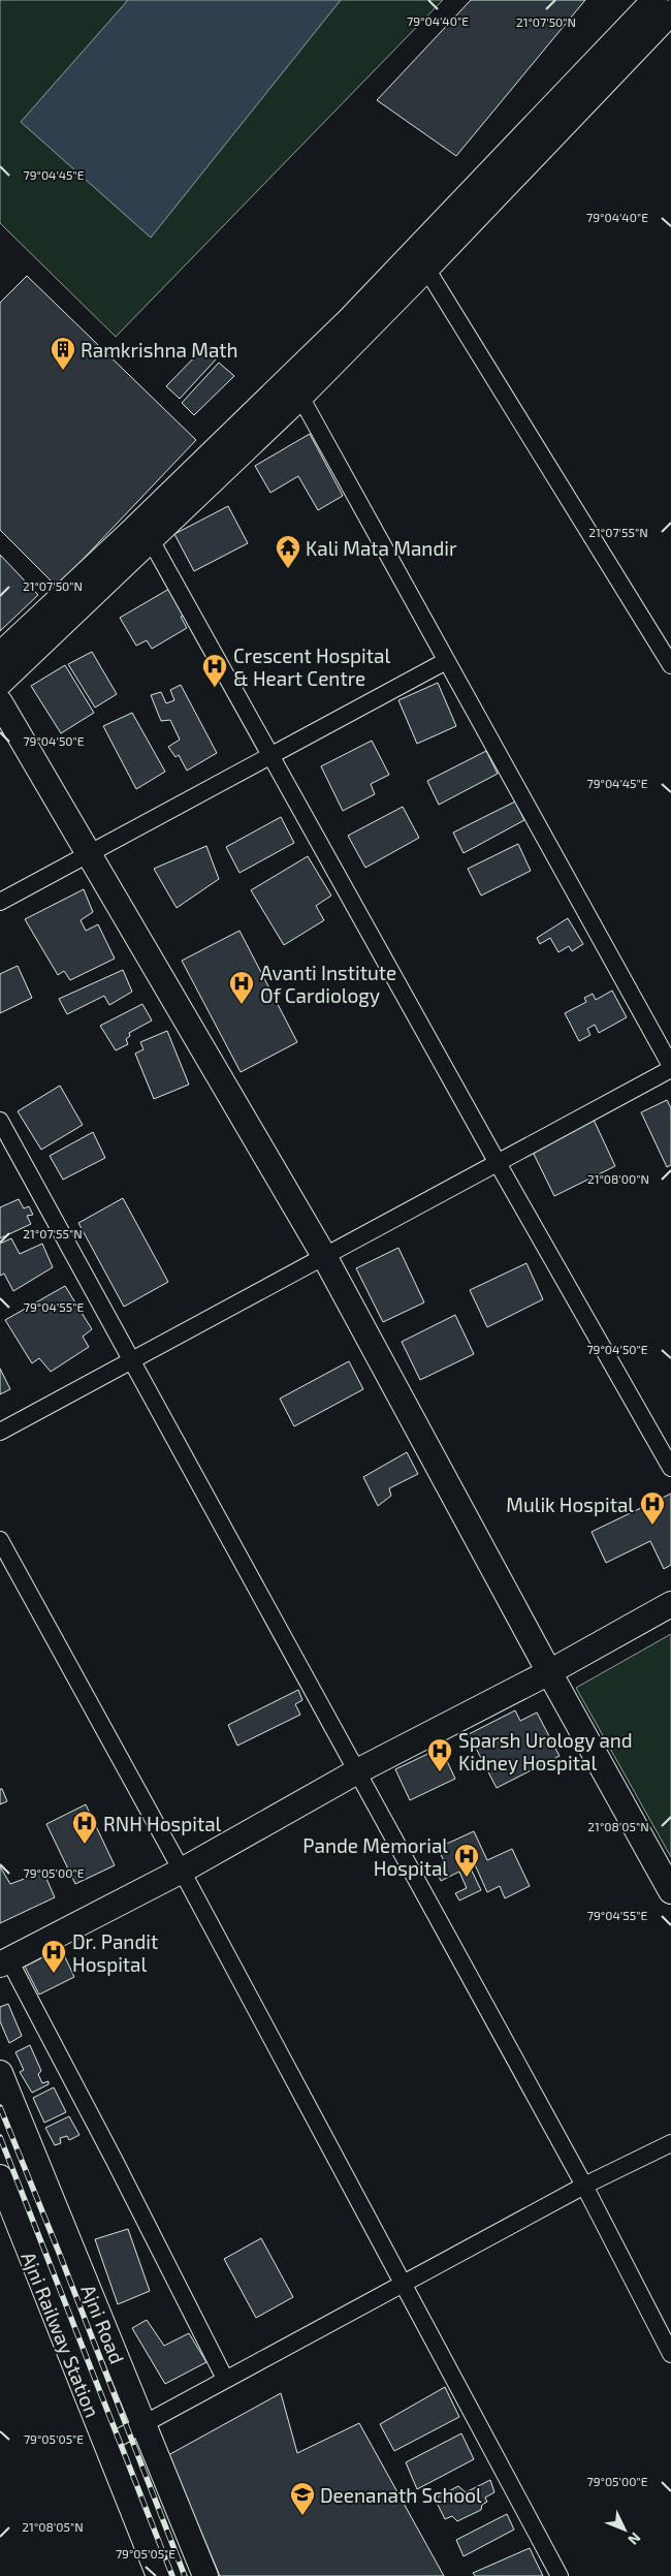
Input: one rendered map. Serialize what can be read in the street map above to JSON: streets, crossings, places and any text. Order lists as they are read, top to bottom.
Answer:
{
  "streets": {
    "main road": ["Ajni Road", "Ajni Railway Station"]
  },
  "places": {
    "building": ["Ramkrishna Math"],
    "temple": ["Kali Mata Mandir"],
    "hospital": [
      "Crescent Hospital & Heart Centre",
      "Avanti Institute Of Cardiology",
      "Mulik Hospital",
      "Sparsh Urology and Kidney Hospital",
      "RNH Hospital",
      "Pande Memorial Hospital",
      "Dr. Pandit Hospital"
    ],
    "school or university": ["Deenanath School"]
  },
  "north": "bottom right",
  "coordinates": [
    "79°04'40\"E",
    "21°07'50\"N",
    "79°04'45\"E",
    "21°07'55\"N",
    "79°04'50\"E",
    "21°08'00\"N",
    "79°04'55\"E",
    "21°08'05\"N",
    "79°05'00\"E",
    "79°05'05\"E"
  ]
}
